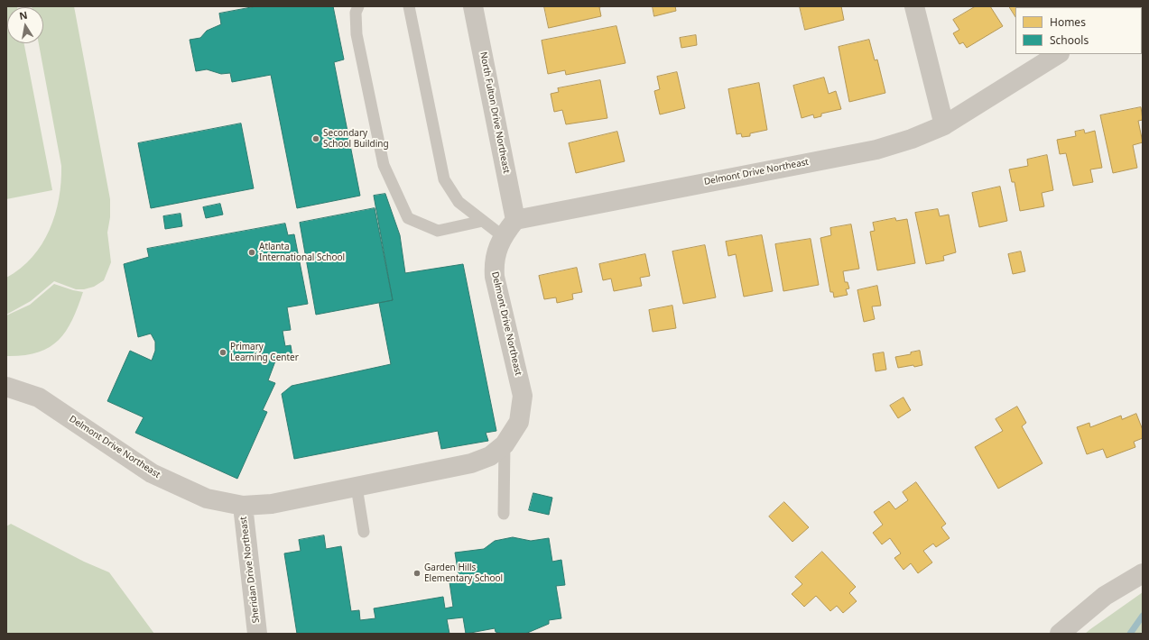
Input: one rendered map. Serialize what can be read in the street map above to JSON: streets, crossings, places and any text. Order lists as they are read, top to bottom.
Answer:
{
  "streets": {
    "street": ["North Fulton Drive Northeast", "Delmont Drive Northeast", "Sheridan Drive Northeast"]
  },
  "crossings": [
    ["North Fulton Drive Northeast", "Delmont Drive Northeast"],
    ["Delmont Drive Northeast", "Sheridan Drive Northeast"]
  ],
  "places": [
    "Secondary School Building",
    "Atlanta International School",
    "Primary Learning Center",
    "Garden Hills Elementary School"
  ],
  "legend": ["Homes", "Schools"],
  "north": "top"
}
